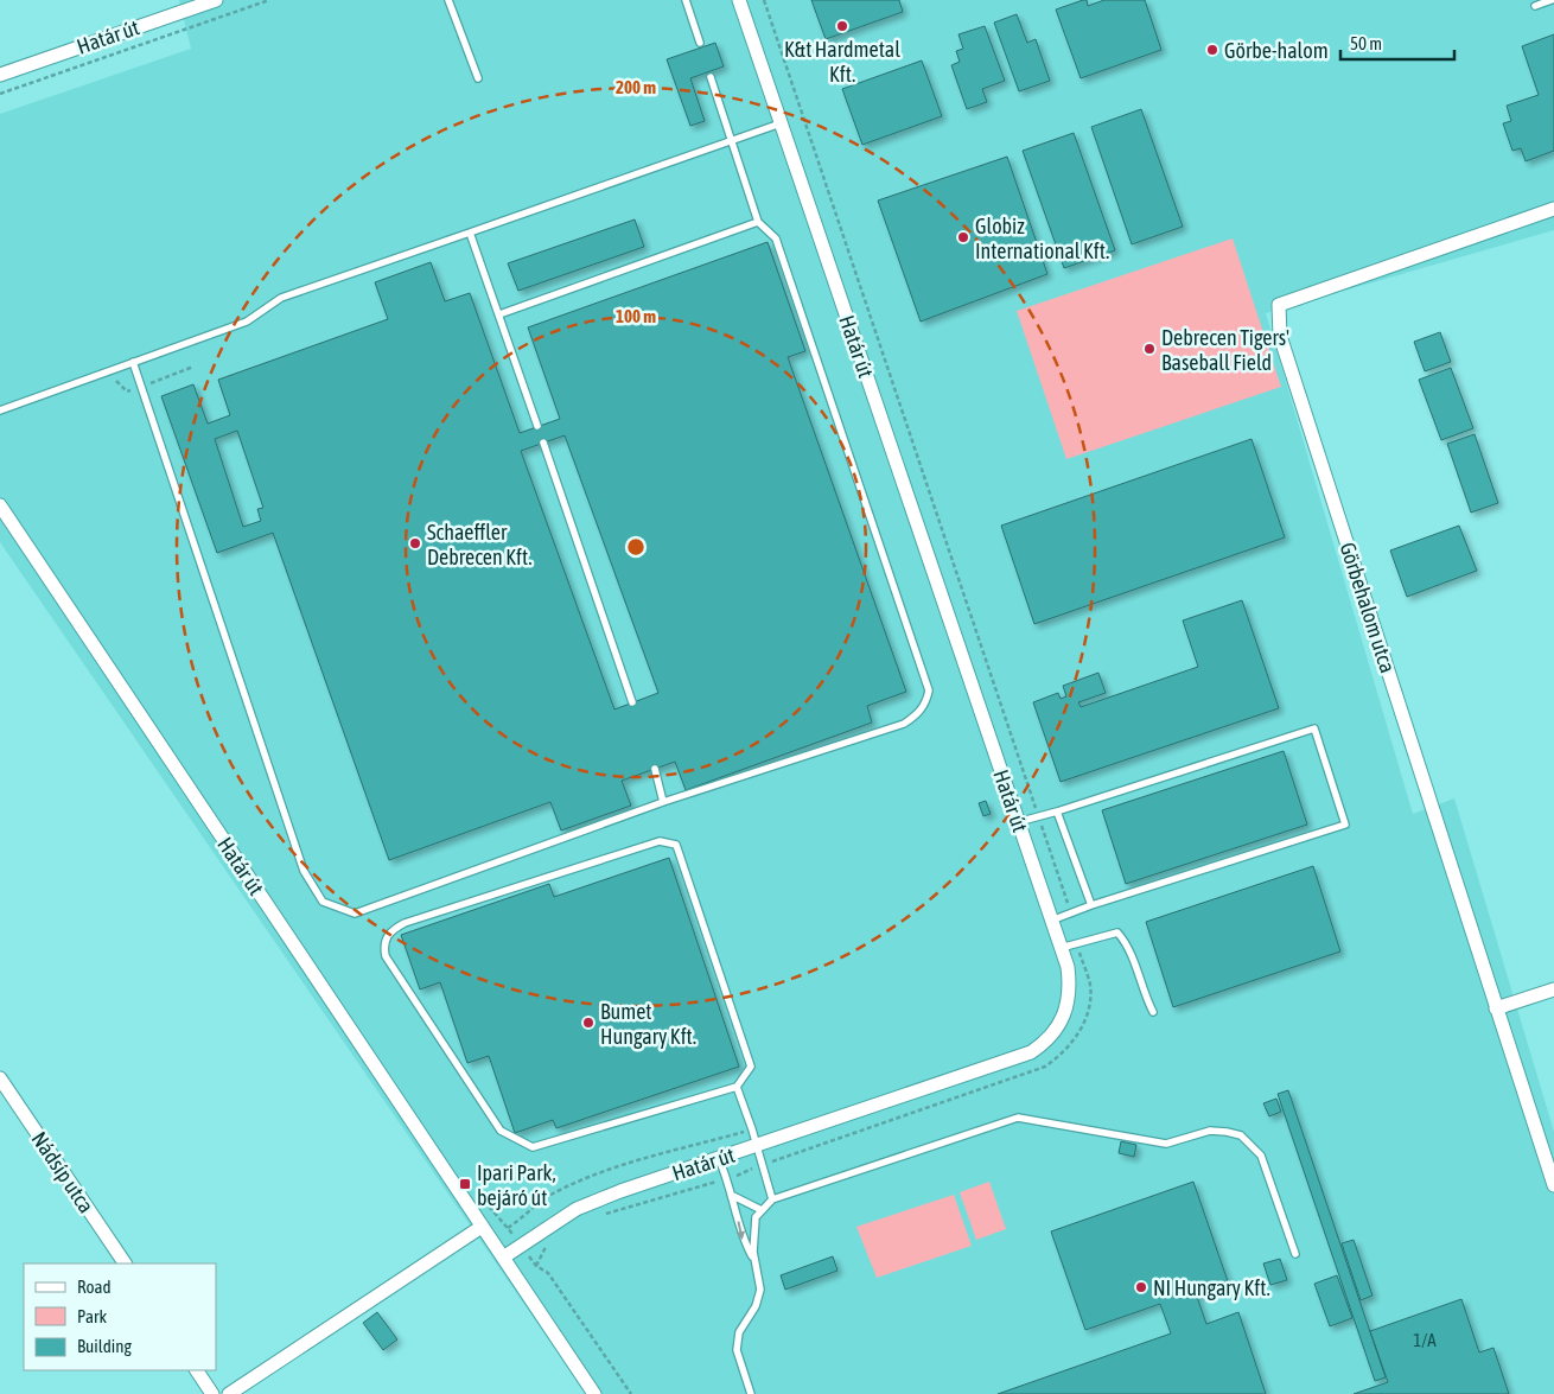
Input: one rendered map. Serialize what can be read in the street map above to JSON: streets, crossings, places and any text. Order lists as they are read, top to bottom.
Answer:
{
  "streets": {
    "street": ["Határ út", "Görbehalom utca", "Nádsíp utca"]
  },
  "places": {
    "other": [
      "K&t Hardmetal Kft.",
      "Görbe-halom",
      "Globiz International Kft.",
      "Debrecen Tigers' Baseball Field",
      "Schaeffler Debrecen Kft.",
      "Bumet Hungary Kft.",
      "NI Hungary Kft."
    ],
    "transit": ["Ipari Park, bejáró út"]
  },
  "house_numbers": ["1/A"],
  "legend": ["Road", "Park", "Building"],
  "scale_bar": "50 m",
  "rings": ["200 m", "100 m"]
}
